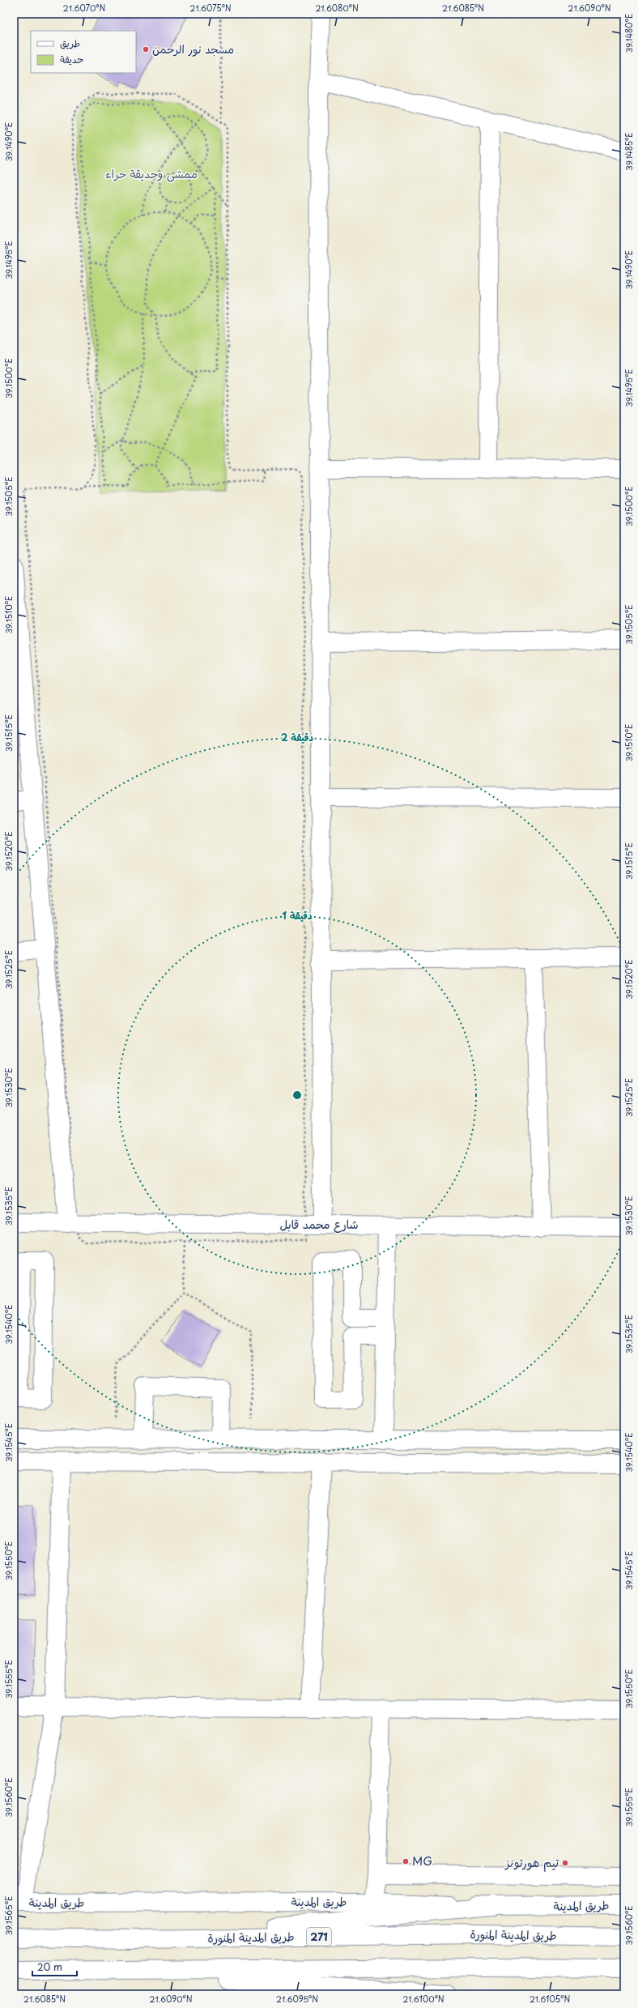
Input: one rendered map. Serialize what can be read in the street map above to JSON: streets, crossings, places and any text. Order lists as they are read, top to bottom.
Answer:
{
  "streets": {
    "main road": [
      "شارع محمد قابل",
      "طريق المدينة",
      "طريق المدينة المنورة",
      "271"
    ]
  },
  "parks": ["ممشى وحديقة حراء"],
  "places": ["مسجد نور الرحمن", "MG", "تيم هورتونز"],
  "legend": ["طريق", "حديقة"],
  "scale_bar": "20 m",
  "coordinates": [
    "21.6070°N",
    "21.6075°N",
    "21.6080°N",
    "21.6085°N",
    "21.6090°N",
    "39.1480°E",
    "39.1490°E",
    "39.1485°E",
    "39.1495°E",
    "39.1500°E",
    "39.1505°E",
    "39.1510°E",
    "39.1515°E",
    "39.1520°E",
    "39.1525°E",
    "39.1530°E",
    "39.1535°E",
    "39.1540°E",
    "39.1545°E",
    "39.1550°E",
    "39.1555°E",
    "39.1560°E",
    "39.1565°E",
    "21.6095°N",
    "21.6100°N",
    "21.6105°N"
  ],
  "rings": ["2 دقيقة", "1 دقيقة"]
}
